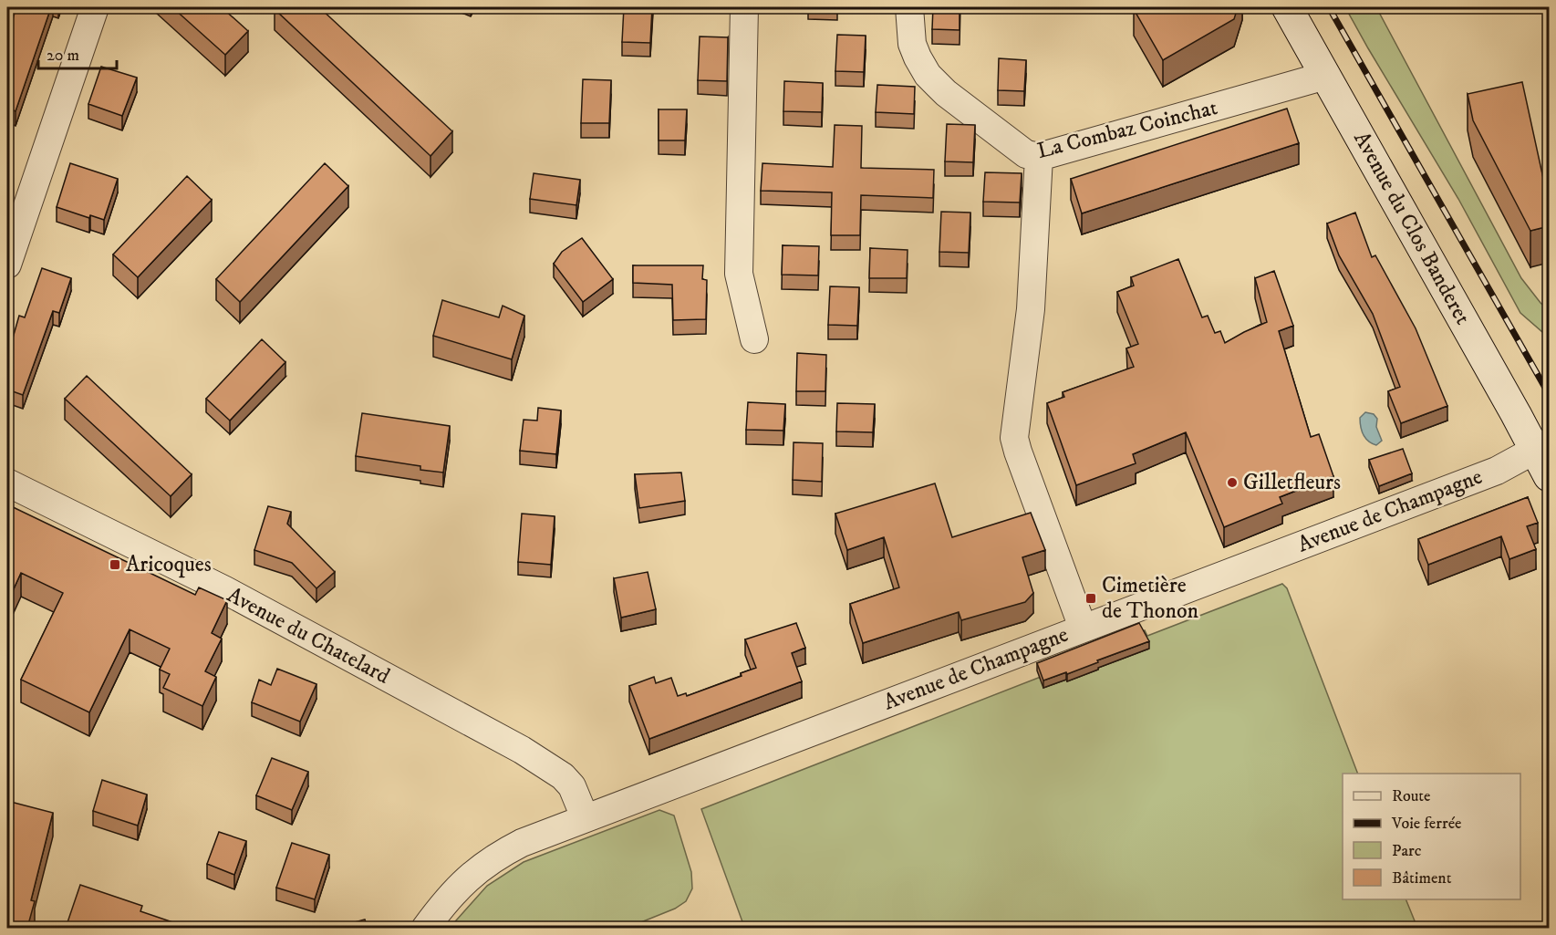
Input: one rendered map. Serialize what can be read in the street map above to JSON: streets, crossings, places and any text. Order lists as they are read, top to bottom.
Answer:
{
  "streets": {
    "main road": ["Avenue du Clos Banderet"],
    "street": ["La Combaz Coinchat", "Avenue de Champagne", "Avenue du Chatelard"]
  },
  "crossings": [
    ["La Combaz Coinchat", "Avenue du Clos Banderet"],
    ["Avenue du Clos Banderet", "Avenue de Champagne"],
    ["Avenue de Champagne", "Avenue du Chatelard"]
  ],
  "places": {
    "other": ["Gilletfleurs"],
    "transit": ["Aricoques", "Cimetière de Thonon"]
  },
  "legend": [
    "Route",
    "Voie ferrée",
    "Parc",
    "Bâtiment"
  ],
  "scale_bar": "20 m"
}
